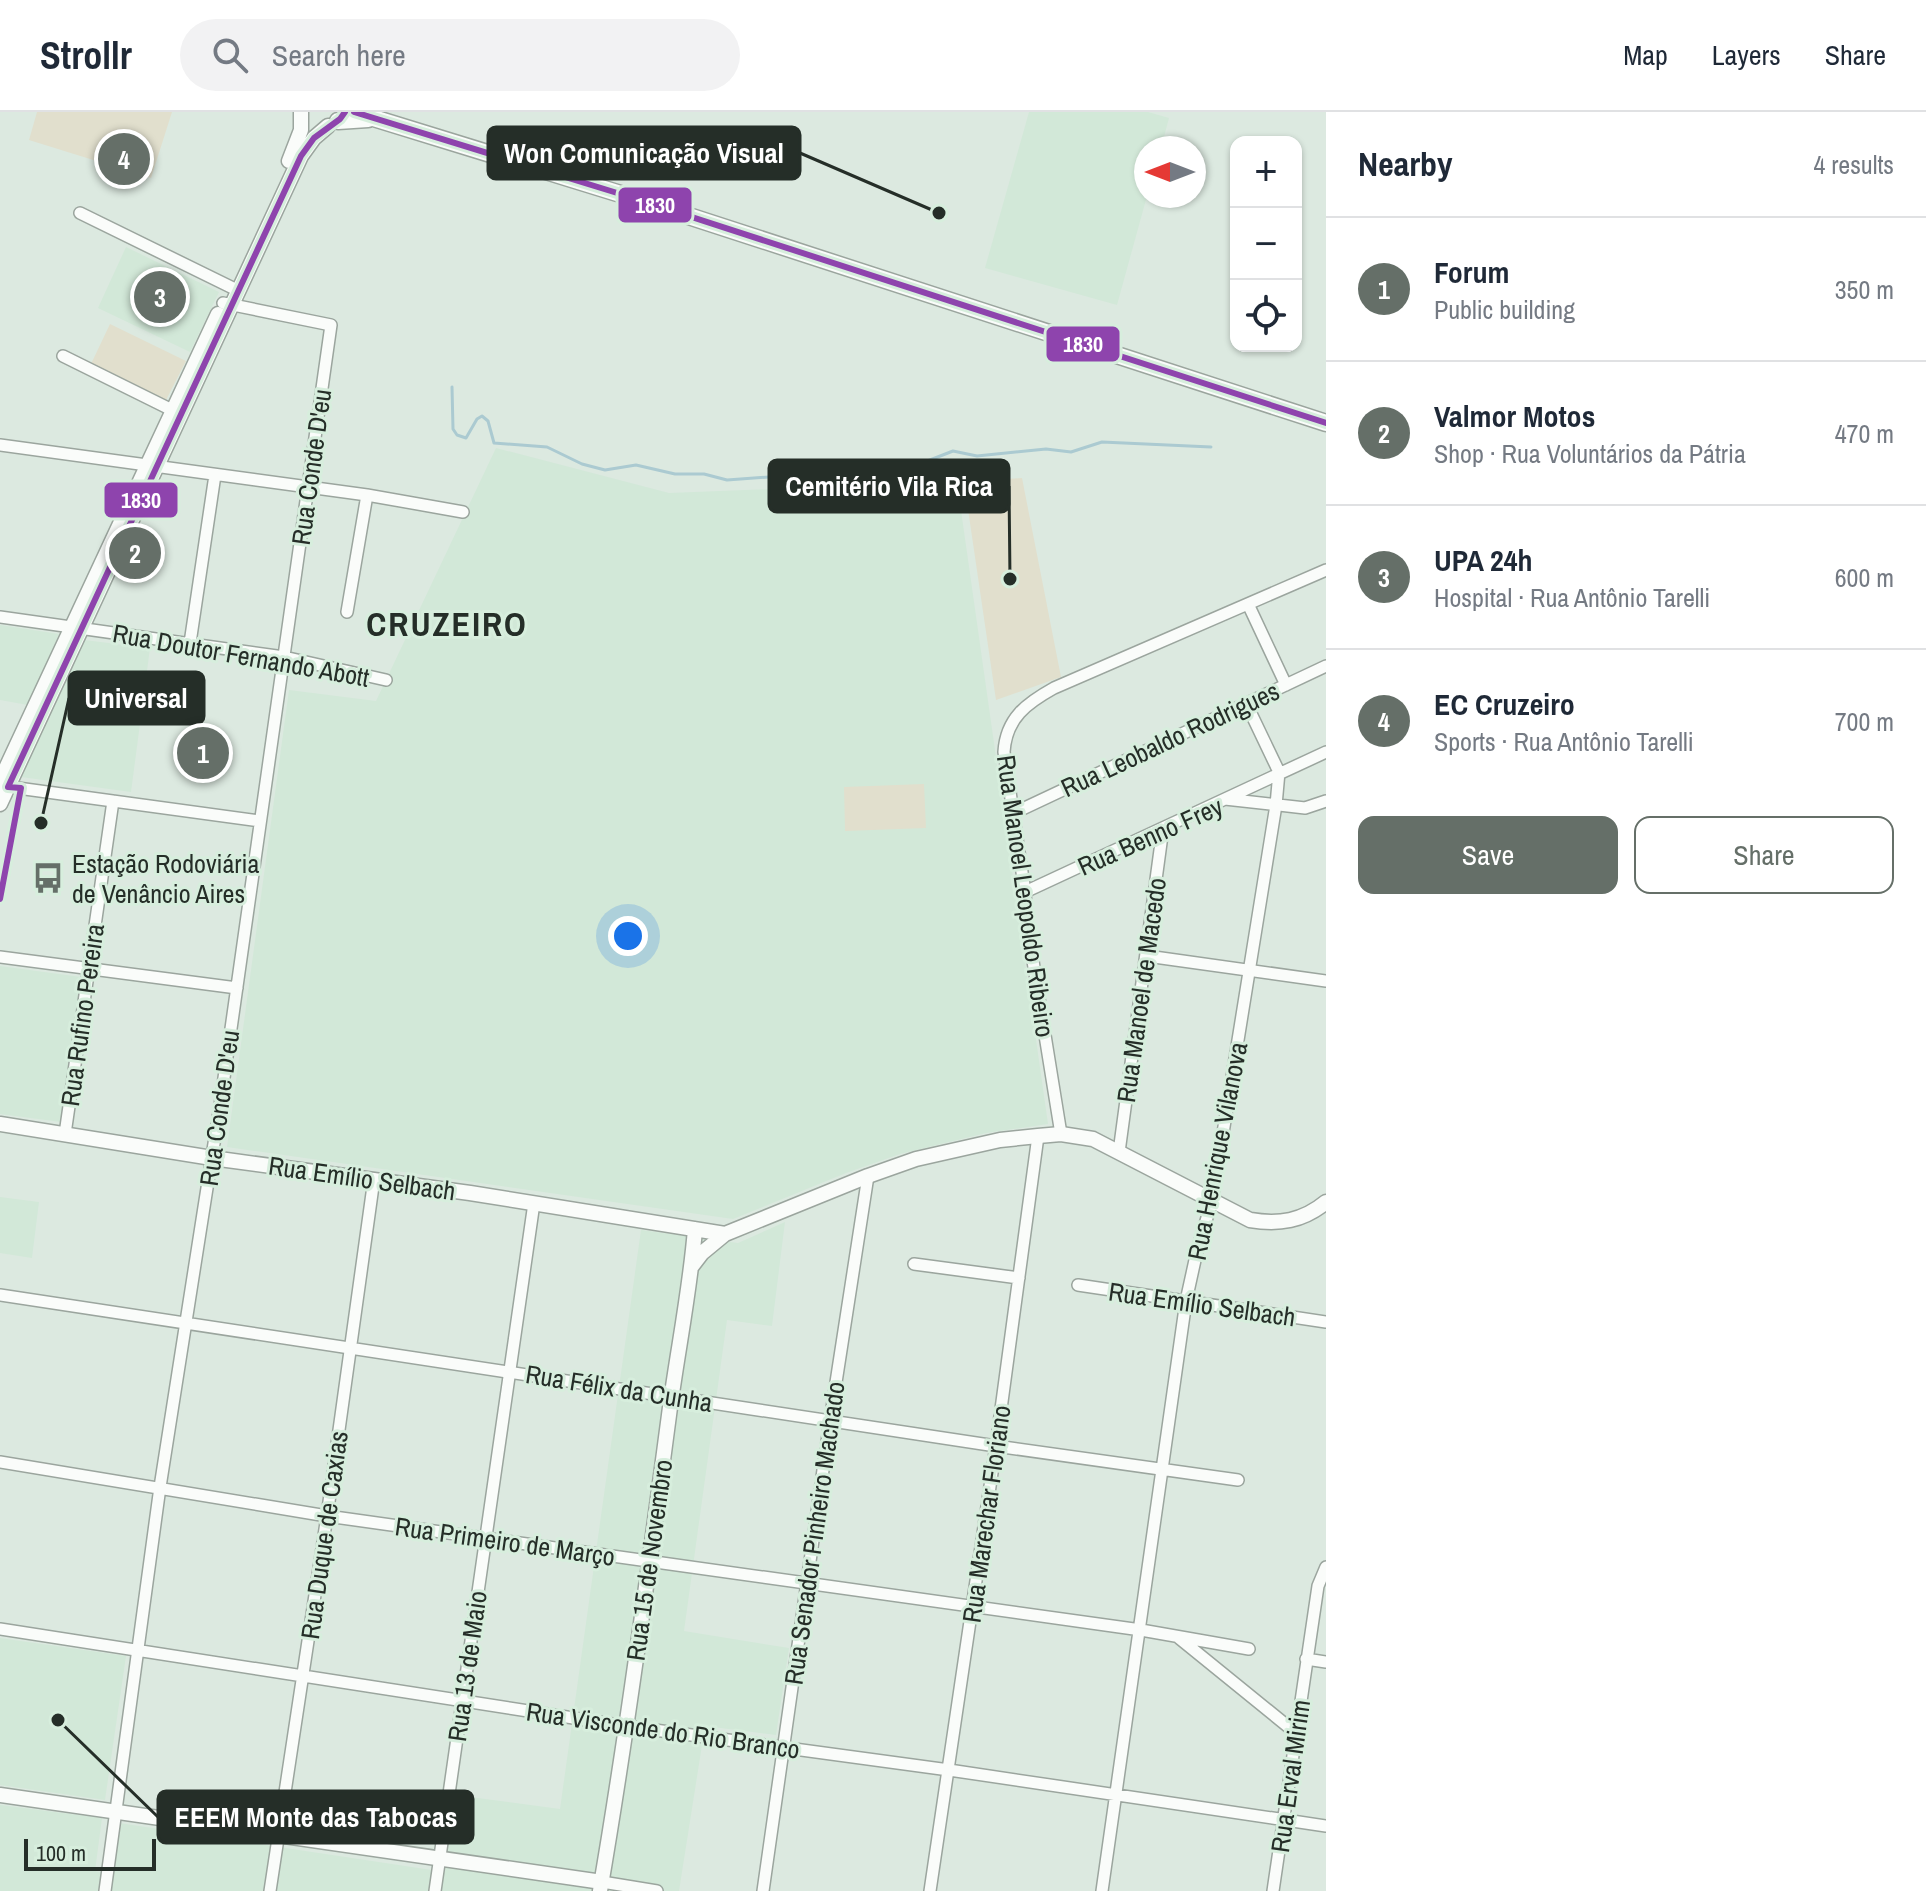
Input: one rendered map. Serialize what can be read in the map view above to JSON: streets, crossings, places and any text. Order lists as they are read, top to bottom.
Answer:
{
  "streets": {
    "main road": ["Rua Emílio Selbach", "Rua 15 de Novembro"],
    "street": [
      "Rua Conde D'eu",
      "Rua Doutor Fernando Abott",
      "Rua Leobaldo Rodrigues",
      "Rua Benno Frey",
      "Rua Manoel Leopoldo Ribeiro",
      "Rua Manoel de Macedo",
      "Rua Rufino Pereira",
      "Rua Henrique Vilanova",
      "Rua Félix da Cunha",
      "Rua Marechar Floriano",
      "Rua Senador Pinheiro Machado",
      "Rua Duque de Caxias",
      "Rua Primeiro de Março",
      "Rua 13 de Maio",
      "Rua Visconde do Rio Branco",
      "Rua Erval Mirim"
    ]
  },
  "crossings": [
    ["Rua Conde D'eu", "Rua Doutor Fernando Abott"],
    ["Rua Conde D'eu", "Rua Emílio Selbach"],
    ["Rua Conde D'eu", "Rua Félix da Cunha"],
    ["Rua Conde D'eu", "Rua Primeiro de Março"],
    ["Rua Conde D'eu", "Rua Visconde do Rio Branco"],
    ["Rua Leobaldo Rodrigues", "Rua Manoel Leopoldo Ribeiro"],
    ["Rua Benno Frey", "Rua Manoel Leopoldo Ribeiro"],
    ["Rua Benno Frey", "Rua Manoel de Macedo"],
    ["Rua Benno Frey", "Rua Henrique Vilanova"],
    ["Rua Rufino Pereira", "Rua Emílio Selbach"],
    ["Rua Henrique Vilanova", "Rua Emílio Selbach"],
    ["Rua Henrique Vilanova", "Rua Félix da Cunha"],
    ["Rua Henrique Vilanova", "Rua Primeiro de Março"],
    ["Rua Henrique Vilanova", "Rua Visconde do Rio Branco"],
    ["Rua Emílio Selbach", "Rua Duque de Caxias"],
    ["Rua Emílio Selbach", "Rua 15 de Novembro"],
    ["Rua Emílio Selbach", "Rua 13 de Maio"],
    ["Rua Félix da Cunha", "Rua Marechar Floriano"],
    ["Rua Félix da Cunha", "Rua Senador Pinheiro Machado"],
    ["Rua Félix da Cunha", "Rua Duque de Caxias"],
    ["Rua Félix da Cunha", "Rua 15 de Novembro"],
    ["Rua Félix da Cunha", "Rua 13 de Maio"],
    ["Rua Marechar Floriano", "Rua Primeiro de Março"],
    ["Rua Marechar Floriano", "Rua Visconde do Rio Branco"],
    ["Rua Senador Pinheiro Machado", "Rua Primeiro de Março"],
    ["Rua Senador Pinheiro Machado", "Rua Visconde do Rio Branco"],
    ["Rua Duque de Caxias", "Rua Primeiro de Março"],
    ["Rua Duque de Caxias", "Rua Visconde do Rio Branco"],
    ["Rua Primeiro de Março", "Rua 15 de Novembro"],
    ["Rua Primeiro de Março", "Rua 13 de Maio"],
    ["Rua 15 de Novembro", "Rua Visconde do Rio Branco"],
    ["Rua 13 de Maio", "Rua Visconde do Rio Branco"],
    ["Rua Visconde do Rio Branco", "Rua Erval Mirim"]
  ],
  "districts": ["CRUZEIRO"],
  "places": {
    "other": [
      "Won Comunicação Visual",
      "Cemitério Vila Rica",
      "Universal",
      "EEEM Monte das Tabocas"
    ],
    "bus stop": ["Estação Rodoviária de Venâncio Aires"]
  },
  "lines": ["transit line 1830"],
  "scale_bar": "100 m",
  "north": "left",
  "page": {
    "header": "Strollr",
    "search": "Search here",
    "nav": ["Map", "Layers", "Share"],
    "heading": ["Nearby", "4 results"],
    "pins": [
      "4",
      "3",
      "2",
      "1"
    ],
    "map_buttons": ["+", "−"],
    "list": [
      {
        "mark": "1",
        "name": "Forum",
        "note": "Public building",
        "value": "350 m"
      },
      {
        "mark": "2",
        "name": "Valmor Motos",
        "note": "Shop · Rua Voluntários da Pátria",
        "value": "470 m"
      },
      {
        "mark": "3",
        "name": "UPA 24h",
        "note": "Hospital · Rua Antônio Tarelli",
        "value": "600 m"
      },
      {
        "mark": "4",
        "name": "EC Cruzeiro",
        "note": "Sports · Rua Antônio Tarelli",
        "value": "700 m"
      }
    ],
    "buttons": ["Save", "Share"],
    "scale": "100 m"
  }
}
